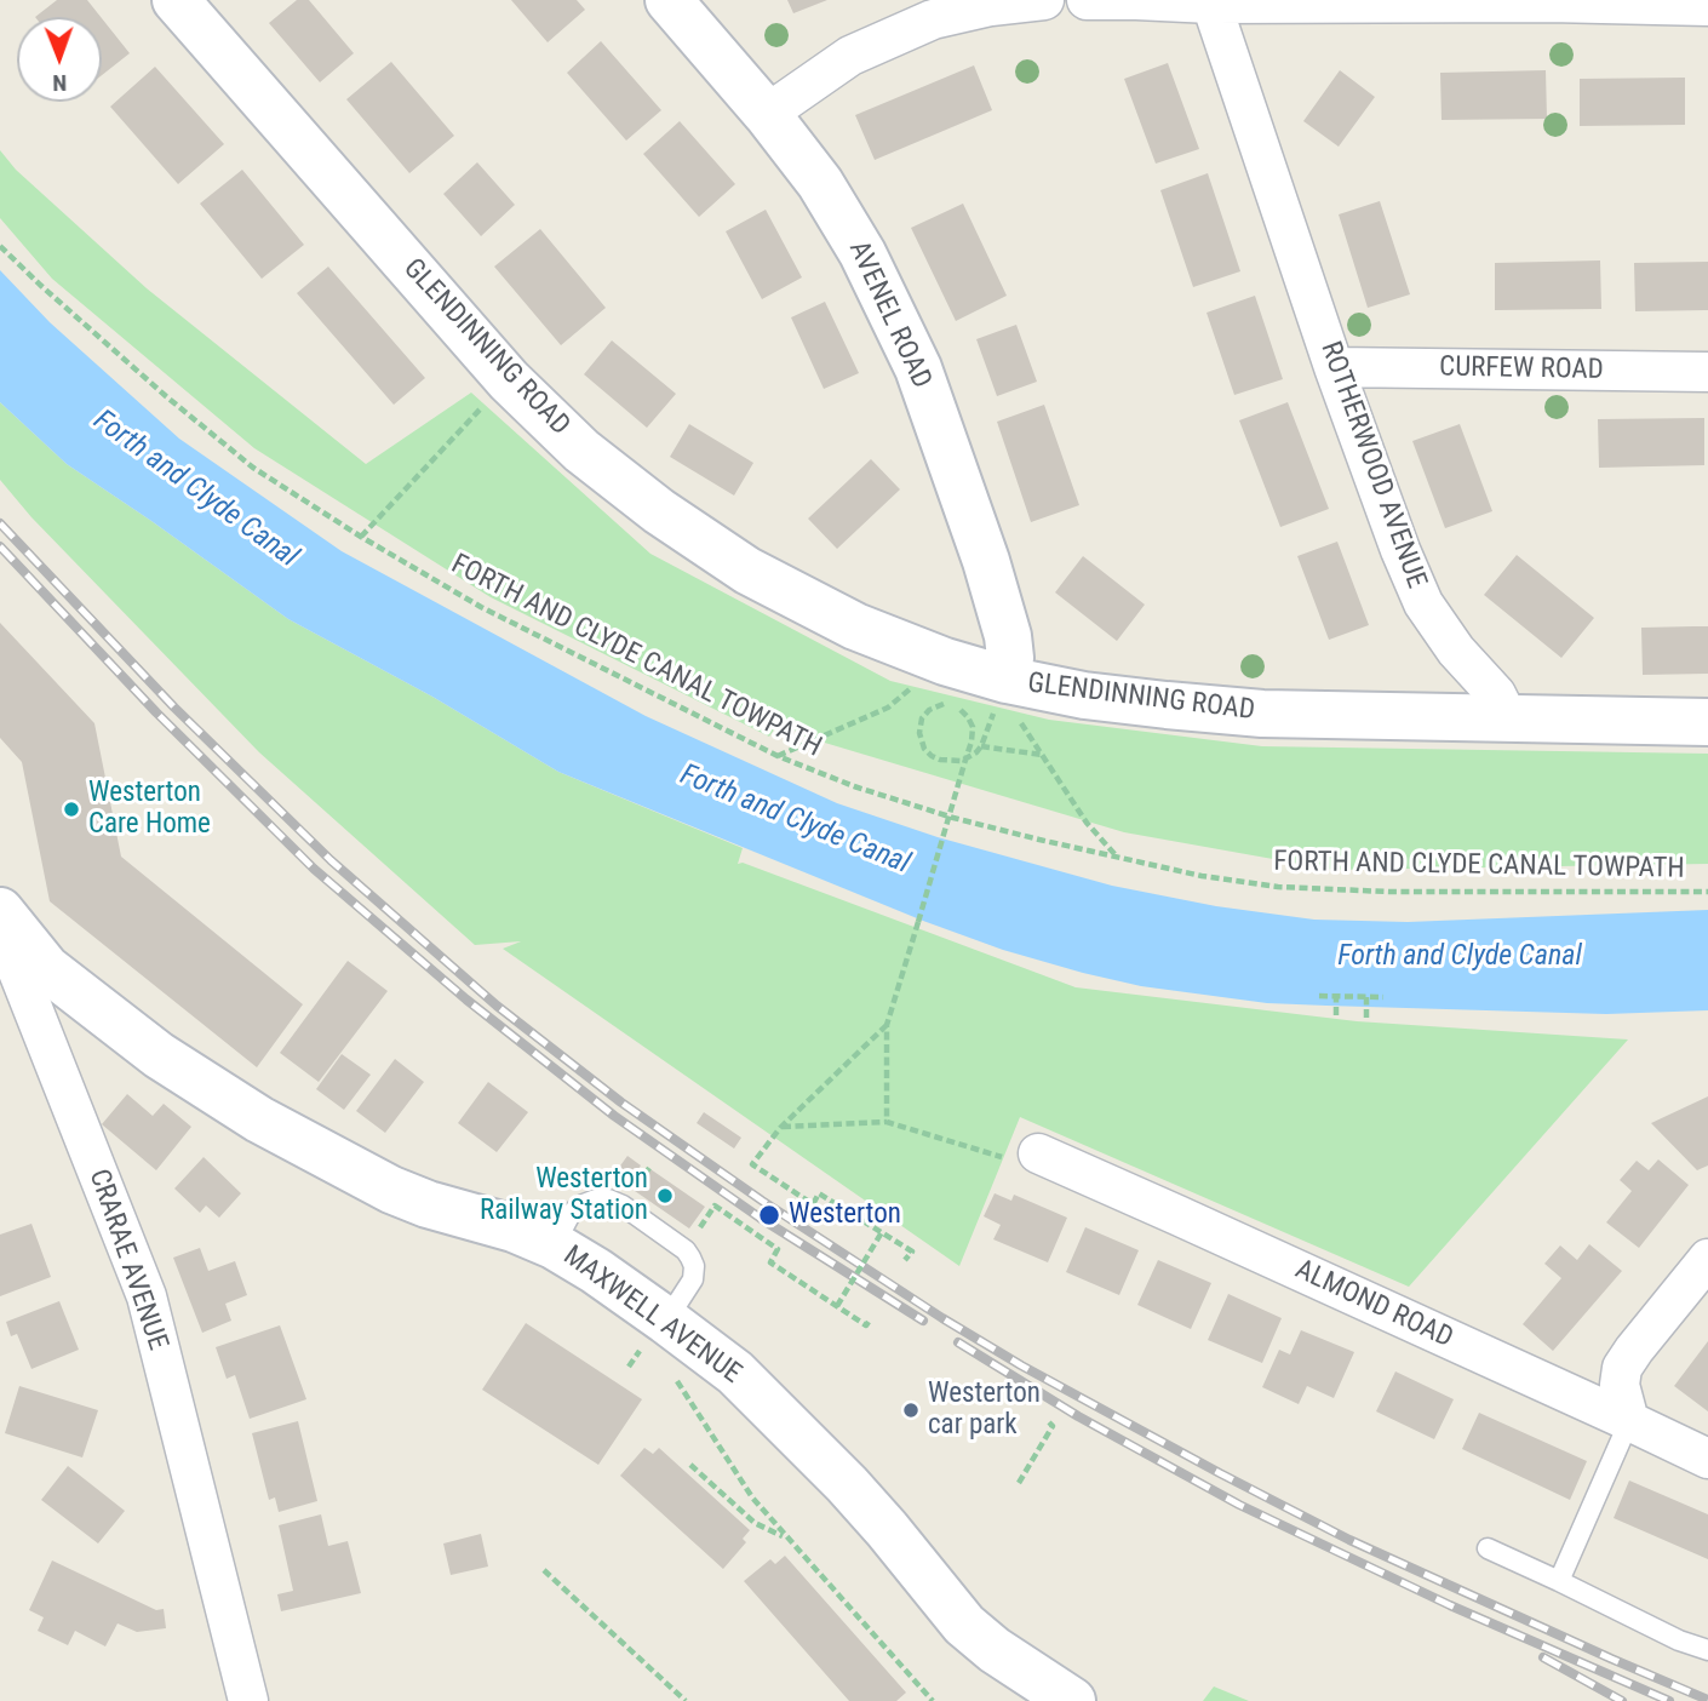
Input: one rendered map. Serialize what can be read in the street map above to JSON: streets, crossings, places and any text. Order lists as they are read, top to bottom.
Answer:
{
  "streets": {
    "street": [
      "AVENEL ROAD",
      "GLENDINNING ROAD",
      "CURFEW ROAD",
      "ROTHERWOOD AVENUE",
      "CRARAE AVENUE",
      "ALMOND ROAD",
      "MAXWELL AVENUE"
    ],
    "path": ["FORTH AND CLYDE CANAL TOWPATH"]
  },
  "crossings": [
    ["AVENEL ROAD", "GLENDINNING ROAD"],
    ["GLENDINNING ROAD", "ROTHERWOOD AVENUE"],
    ["CURFEW ROAD", "ROTHERWOOD AVENUE"],
    ["CRARAE AVENUE", "MAXWELL AVENUE"]
  ],
  "water": ["Forth and Clyde Canal"],
  "places": [
    "Westerton Care Home",
    "Westerton Railway Station",
    "Westerton",
    "Westerton car park"
  ],
  "north": "bottom"
}
